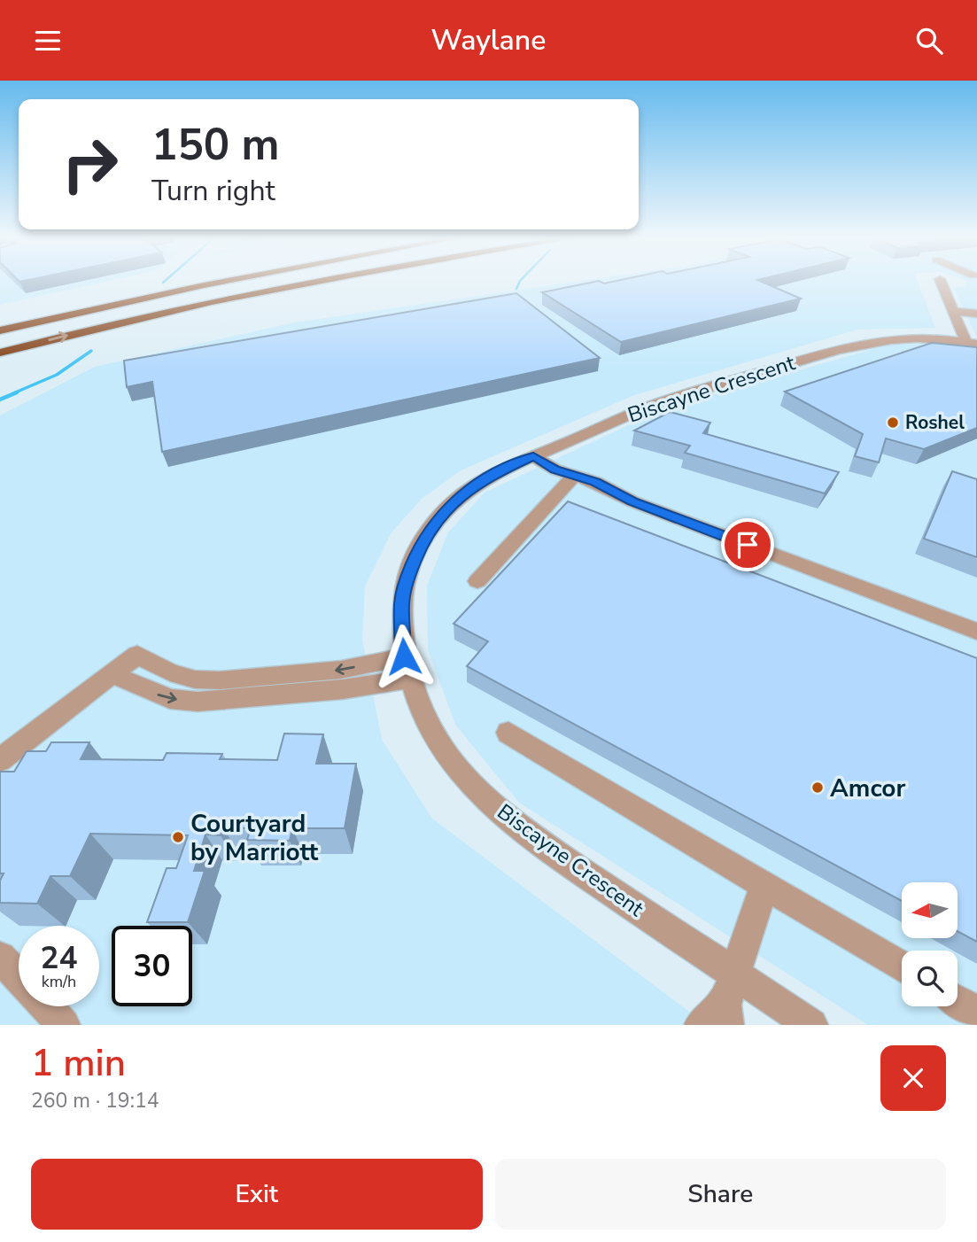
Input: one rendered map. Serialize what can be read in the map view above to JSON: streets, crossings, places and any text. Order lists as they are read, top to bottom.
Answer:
{
  "streets": {
    "street": ["Biscayne Crescent"]
  },
  "places": ["Roshel", "Amcor", "Courtyard by Marriott"],
  "north": "left",
  "page": {
    "header": "Waylane",
    "turn": ["150 m", "Turn right"],
    "speed": "24 km/h",
    "limit": "30",
    "heading": ["1 min", "260 m · 19:14"],
    "buttons": ["Exit", "Share"]
  }
}
